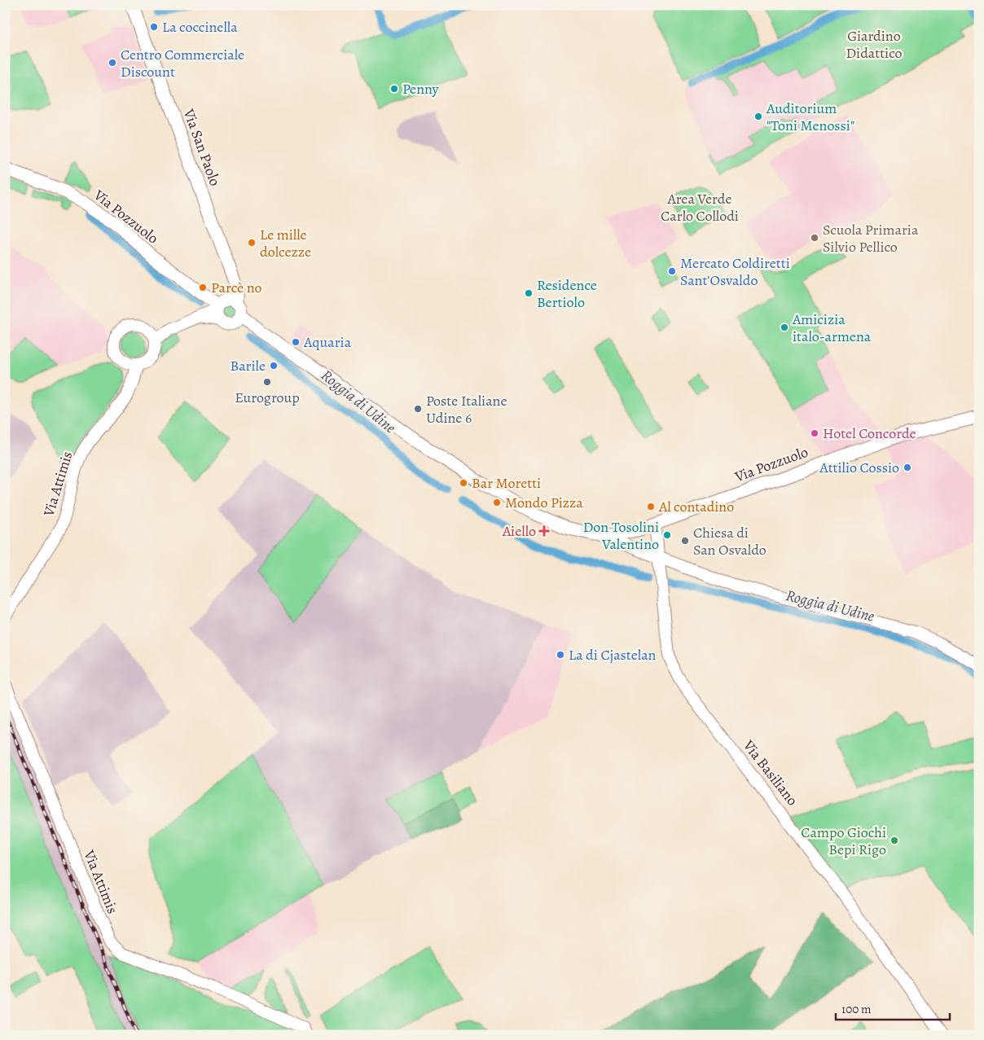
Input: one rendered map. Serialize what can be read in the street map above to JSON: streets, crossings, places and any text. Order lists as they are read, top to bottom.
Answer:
{
  "streets": {
    "main road": ["Via San Paolo", "Via Pozzuolo"],
    "street": ["Via Attimis", "Via Basiliano"]
  },
  "crossings": [
    ["Via San Paolo", "Via Pozzuolo"],
    ["Via Pozzuolo", "Via Basiliano"]
  ],
  "water": ["Roggia di Udine"],
  "parks": ["Giardino Didattico", "Area Verde Carlo Collodi"],
  "places": {
    "other": [
      "La coccinella",
      "Centro Commerciale Discount",
      "Penny",
      "Auditorium \"Toni Menossi\"",
      "Scuola Primaria Silvio Pellico",
      "Le mille dolcezze",
      "Mercato Coldiretti Sant'Osvaldo",
      "Parcè no",
      "Residence Bertiolo",
      "Amicizia italo-armena",
      "Aquaria",
      "Barile",
      "Eurogroup",
      "Poste Italiane Udine 6",
      "Hotel Concorde",
      "Attilio Cossio",
      "Bar Moretti",
      "Mondo Pizza",
      "Al contadino",
      "Don Tosolini Valentino",
      "Chiesa di San Osvaldo",
      "La di Cjastelan",
      "Campo Giochi Bepi Rigo"
    ],
    "health": ["Aiello"]
  },
  "scale_bar": "100 m"
}
